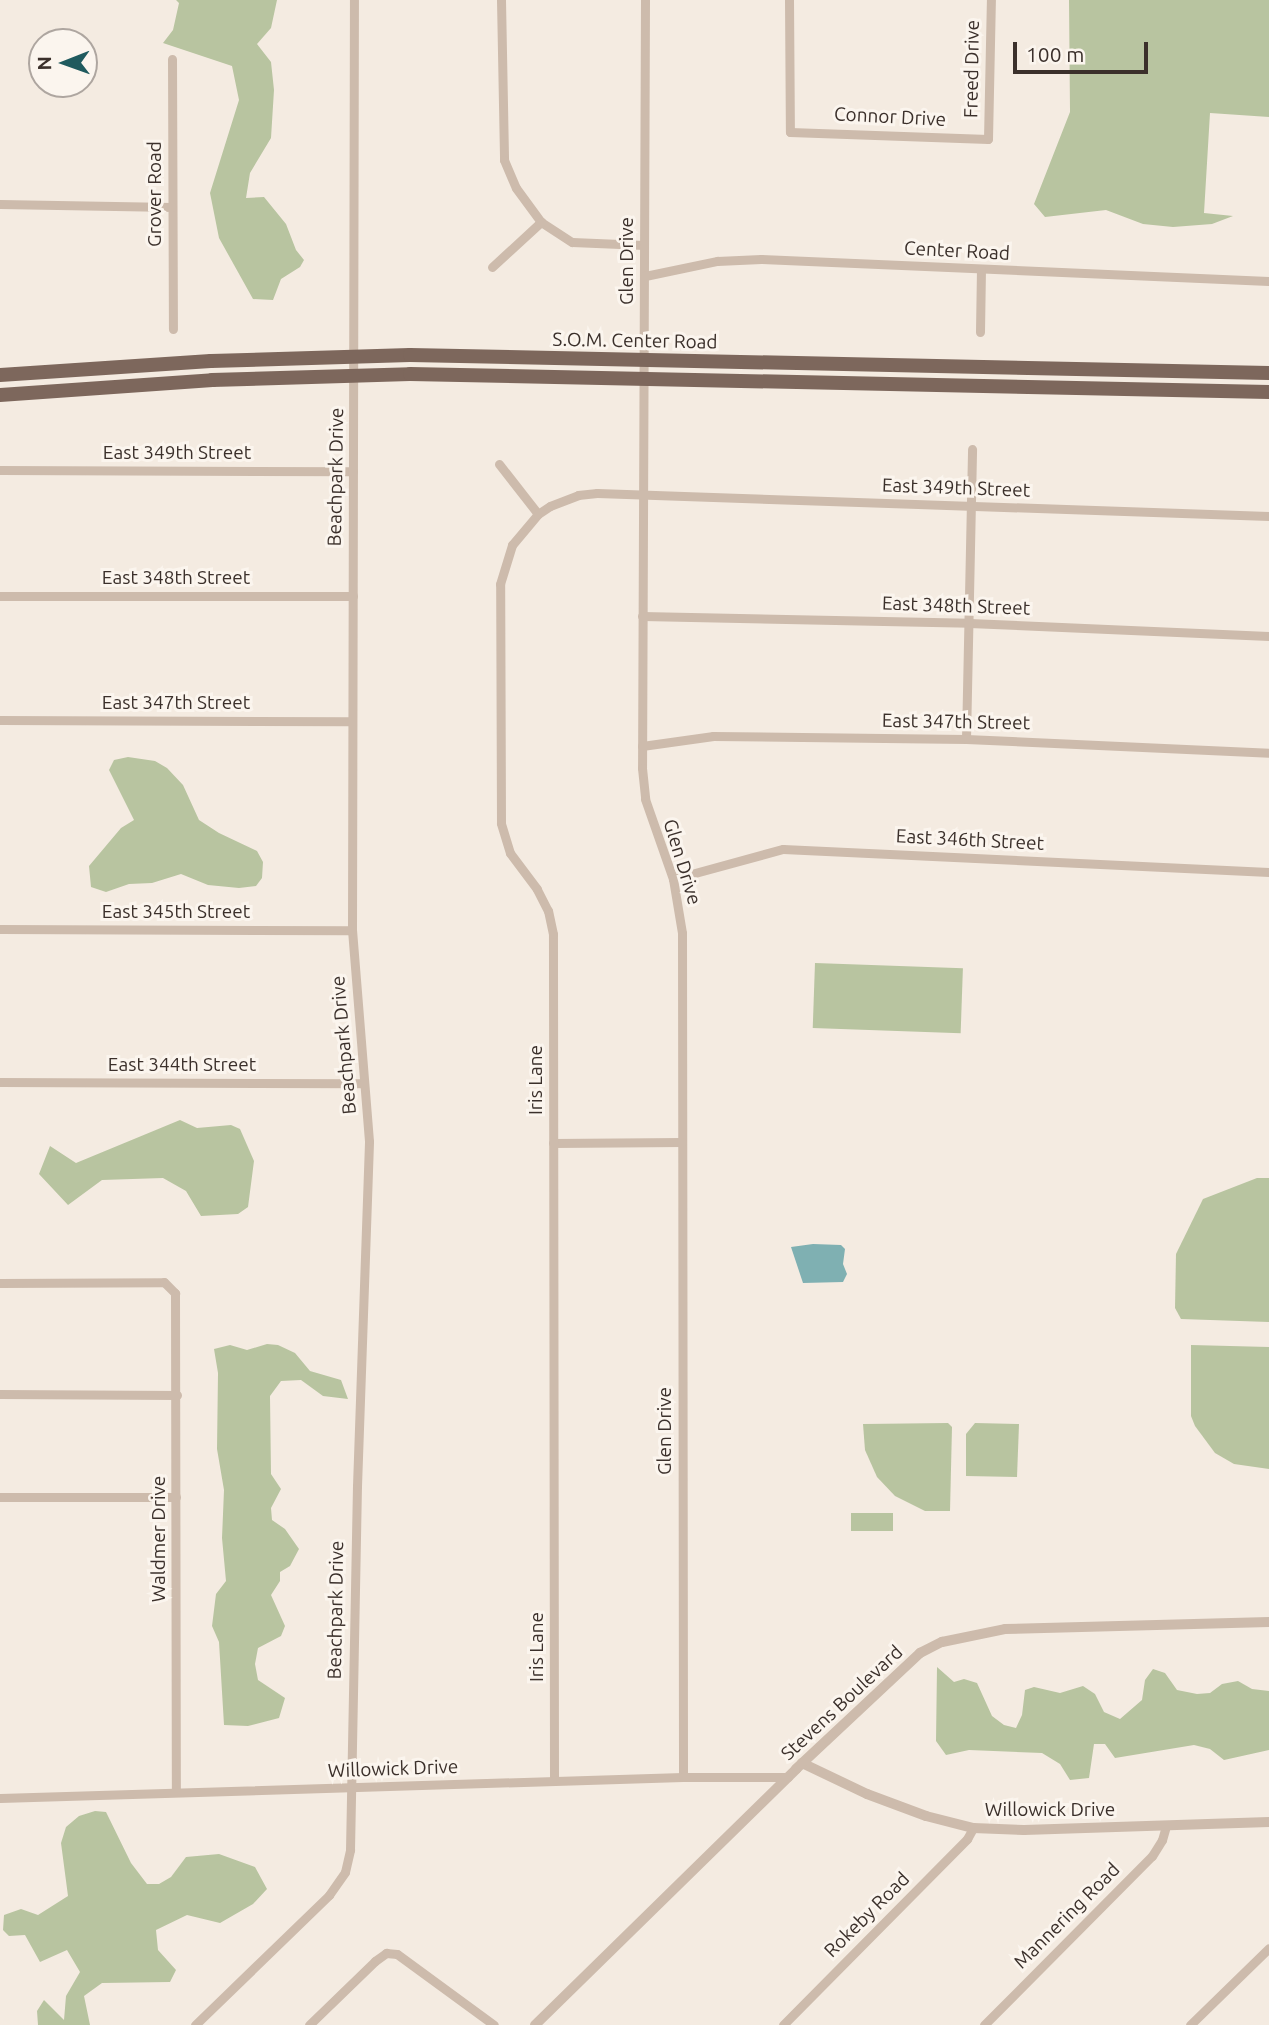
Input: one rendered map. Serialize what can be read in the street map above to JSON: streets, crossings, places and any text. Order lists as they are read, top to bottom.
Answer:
{
  "streets": {
    "main road": ["S.O.M. Center Road"],
    "street": [
      "Freed Drive",
      "Connor Drive",
      "Grover Road",
      "Center Road",
      "Glen Drive",
      "East 349th Street",
      "Beachpark Drive",
      "East 348th Street",
      "East 347th Street",
      "East 346th Street",
      "East 345th Street",
      "East 344th Street",
      "Iris Lane",
      "Waldmer Drive",
      "Stevens Boulevard",
      "Willowick Drive",
      "Rokeby Road",
      "Mannering Road"
    ]
  },
  "crossings": [
    ["Freed Drive", "Connor Drive"],
    ["Center Road", "Glen Drive"],
    ["Glen Drive", "S.O.M. Center Road"],
    ["Glen Drive", "East 349th Street"],
    ["Glen Drive", "East 348th Street"],
    ["Glen Drive", "East 347th Street"],
    ["Glen Drive", "East 346th Street"],
    ["Glen Drive", "Iris Lane"],
    ["Glen Drive", "Willowick Drive"],
    ["S.O.M. Center Road", "Beachpark Drive"],
    ["East 349th Street", "Beachpark Drive"],
    ["East 349th Street", "Iris Lane"],
    ["Beachpark Drive", "East 348th Street"],
    ["Beachpark Drive", "East 347th Street"],
    ["Beachpark Drive", "East 345th Street"],
    ["Beachpark Drive", "East 344th Street"],
    ["Beachpark Drive", "Willowick Drive"],
    ["Iris Lane", "Willowick Drive"],
    ["Waldmer Drive", "Willowick Drive"],
    ["Stevens Boulevard", "Willowick Drive"],
    ["Willowick Drive", "Rokeby Road"],
    ["Willowick Drive", "Mannering Road"]
  ],
  "scale_bar": "100 m",
  "north": "left"
}
